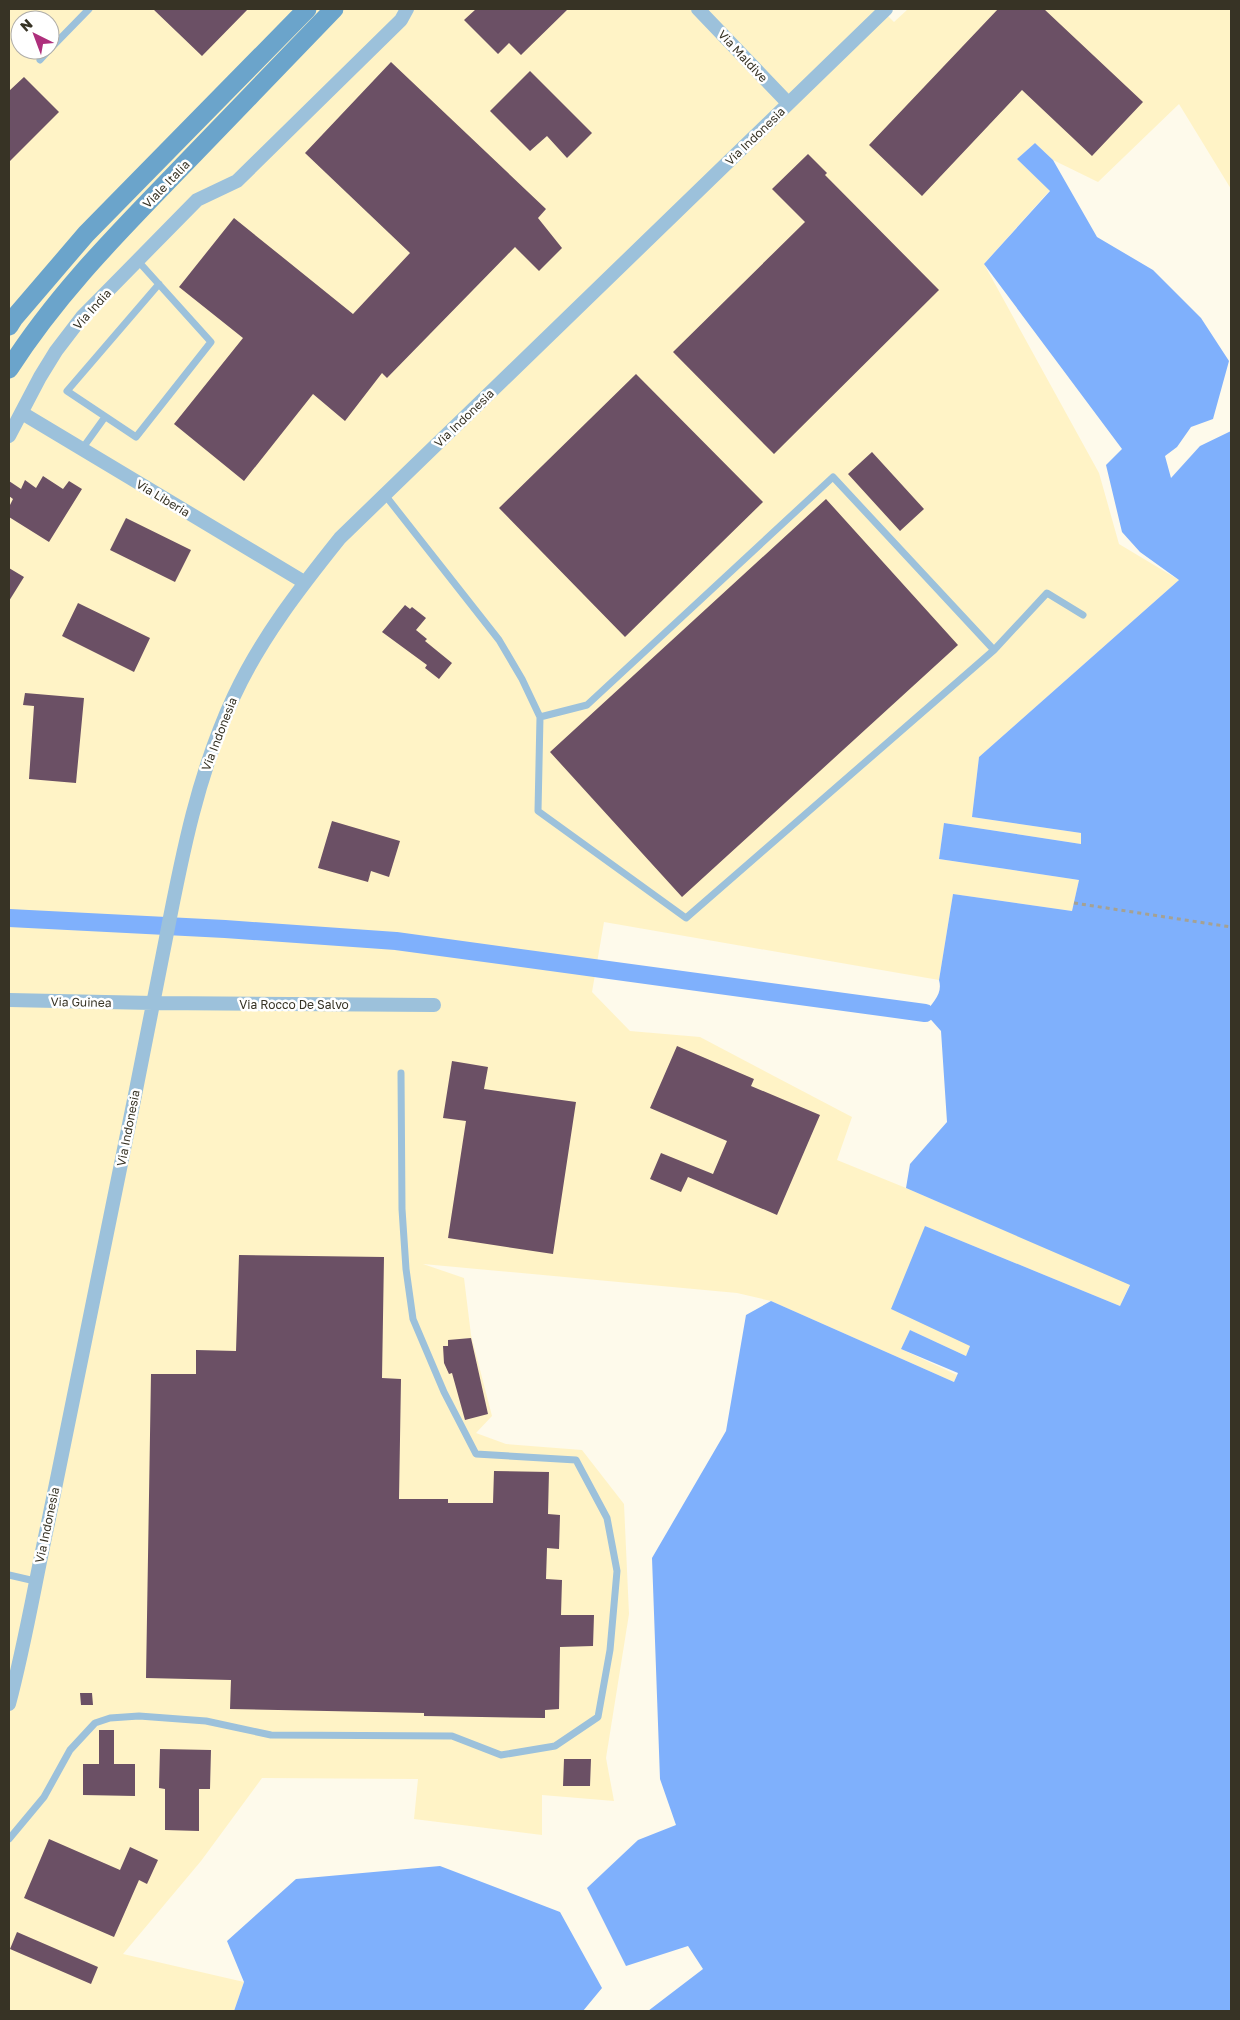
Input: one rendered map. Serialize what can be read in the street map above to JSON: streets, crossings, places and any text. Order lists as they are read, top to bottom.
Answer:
{
  "streets": {
    "main road": ["Viale Italia"],
    "street": [
      "Via Maldive",
      "Via Indonesia",
      "Via India",
      "Via Liberia",
      "Via Guinea",
      "Via Rocco De Salvo"
    ]
  },
  "crossings": [
    ["Via Maldive", "Via Indonesia"],
    ["Via Indonesia", "Via Liberia"],
    ["Via Indonesia", "Via Guinea"],
    ["Via Indonesia", "Via Rocco De Salvo"],
    ["Via India", "Via Liberia"],
    ["Via Guinea", "Via Rocco De Salvo"]
  ],
  "north": "top left"
}
